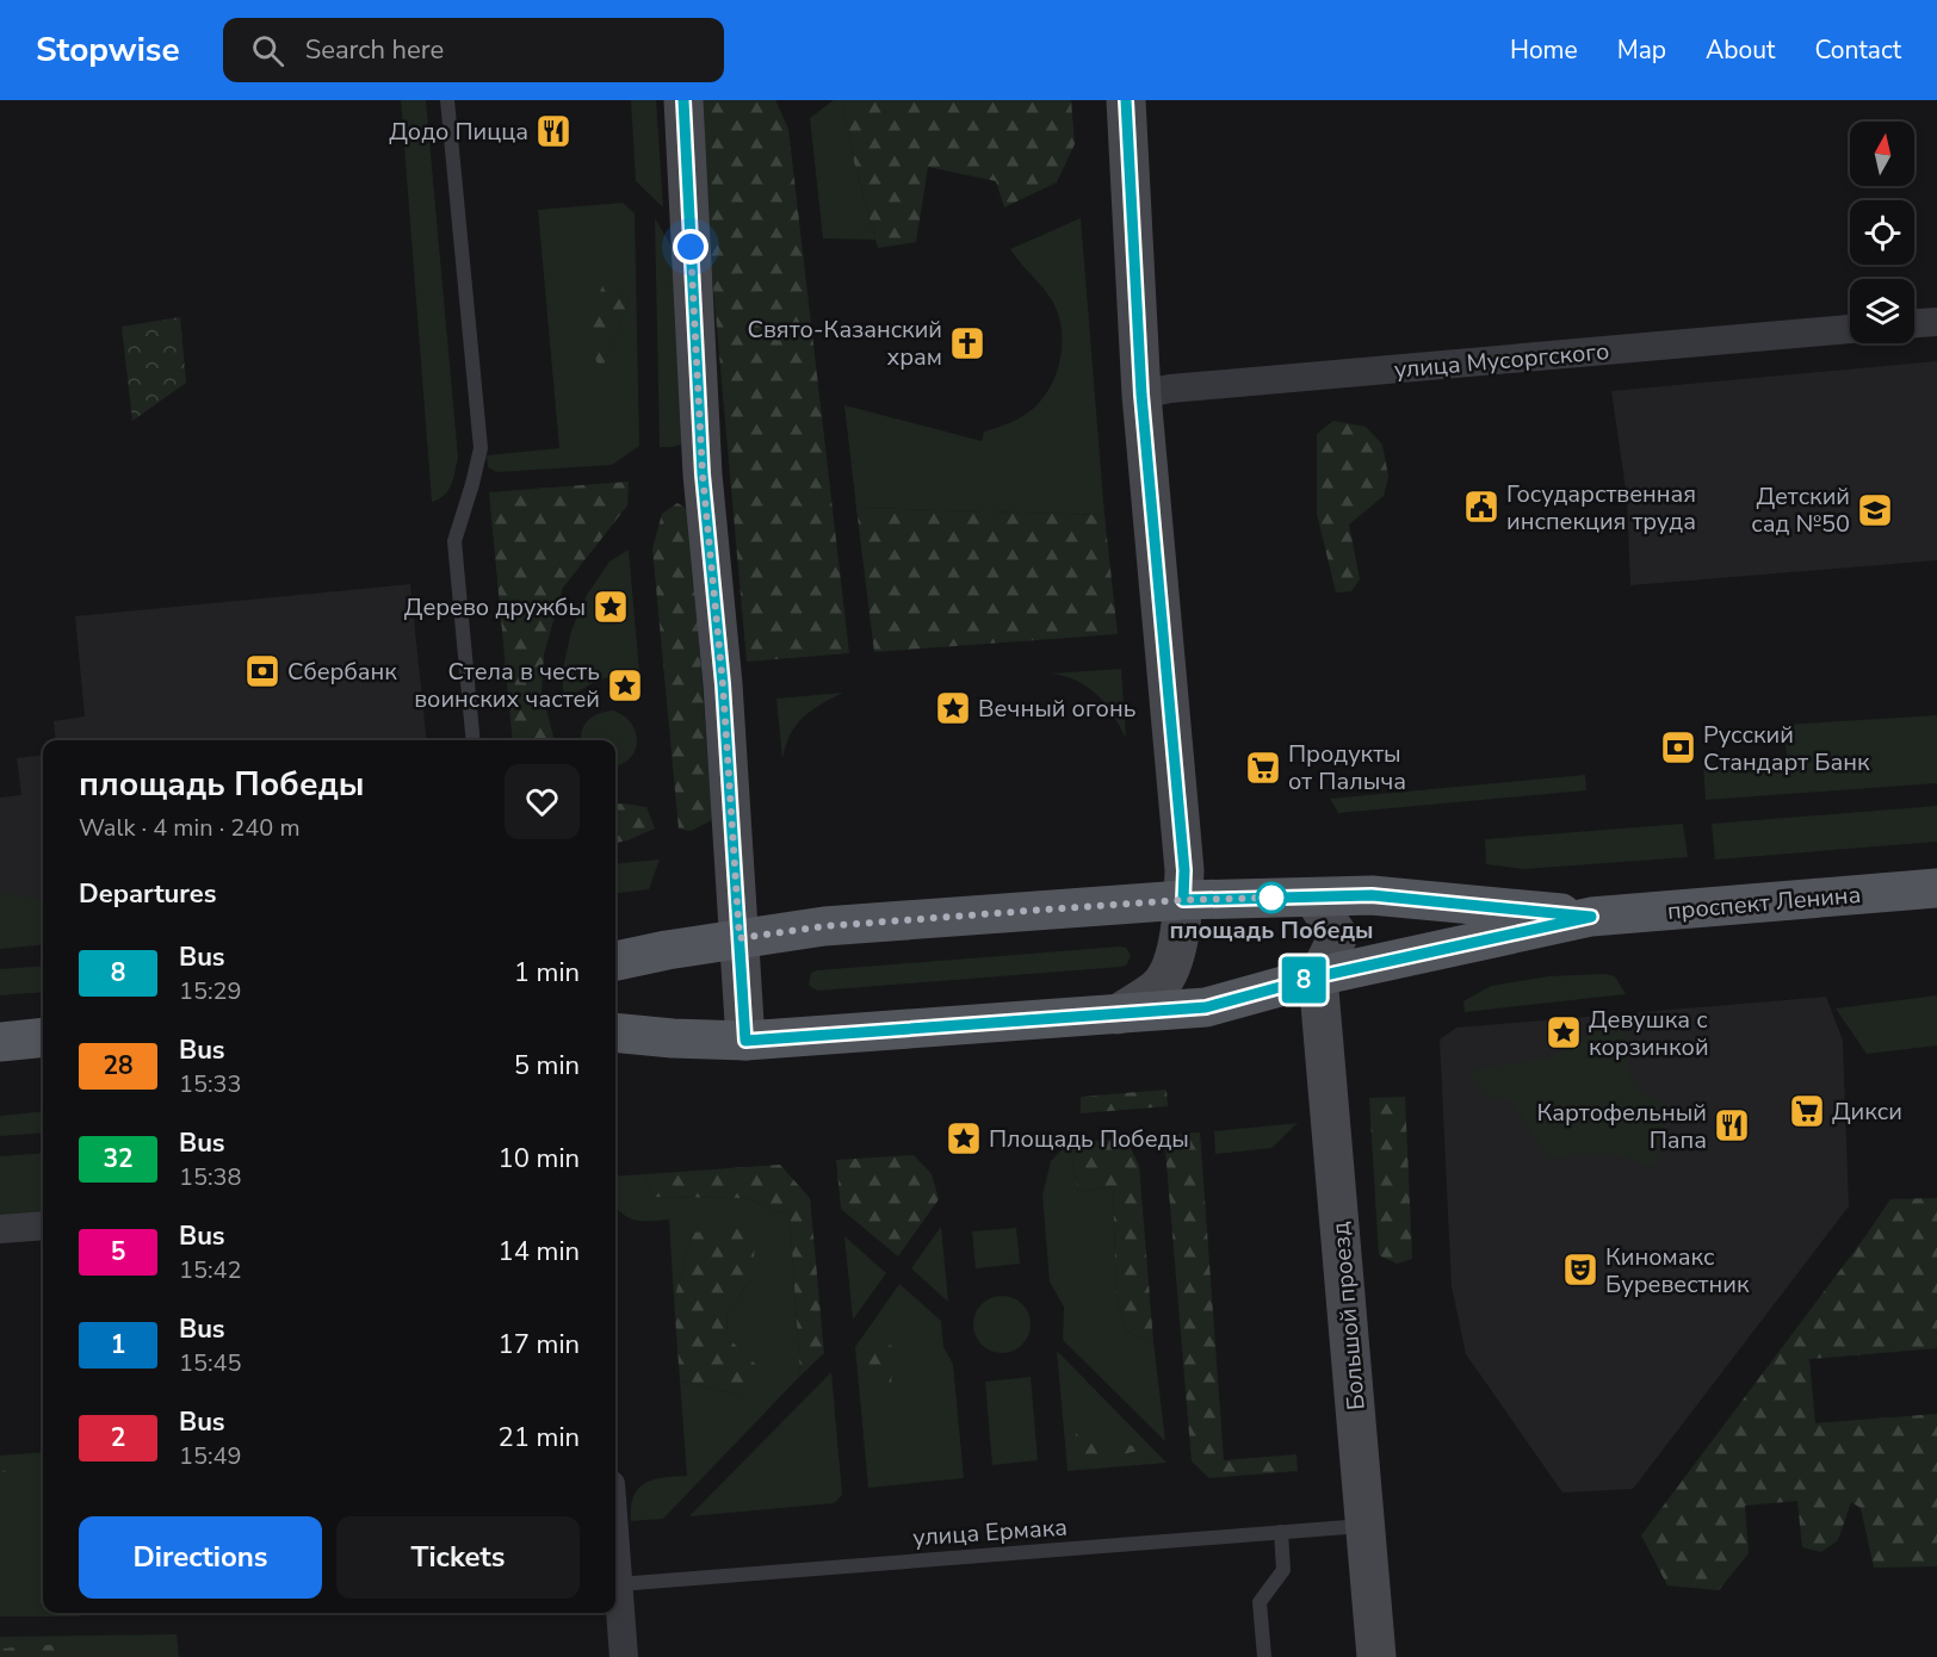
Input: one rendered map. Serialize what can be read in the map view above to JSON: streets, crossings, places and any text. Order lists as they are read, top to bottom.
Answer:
{
  "streets": {
    "main road": ["проспект Ленина", "Большой проезд"],
    "street": ["улица Мусоргского"],
    "lane": ["улица Ермака"]
  },
  "crossings": [
    ["проспект Ленина", "Большой проезд"],
    ["Большой проезд", "улица Ермака"]
  ],
  "places": {
    "restaurant": ["Додо Пицца", "Картофельный Папа"],
    "church": ["Свято-Казанский храм"],
    "public building": ["Государственная инспекция труда"],
    "school or university": ["Детский сад №50"],
    "place": [
      "Дерево дружбы",
      "Стела в честь воинских частей",
      "Вечный огонь",
      "Девушка с корзинкой",
      "Площадь Победы"
    ],
    "bank": ["Сбербанк", "Русский Стандарт Банк"],
    "supermarket": ["Продукты от Палыча", "Дикси"],
    "other": ["площадь Победы"],
    "theatre": ["Киномакс Буревестник"]
  },
  "lines": ["bus line 8"],
  "north": "top",
  "page": {
    "header": "Stopwise",
    "search": "Search here",
    "nav": [
      "Home",
      "Map",
      "About",
      "Contact"
    ],
    "on_map": "8",
    "heading": [
      ["площадь Победы", "Walk · 4 min · 240 m"],
      "Departures"
    ],
    "list": [
      {
        "mark": "8",
        "name": "Bus",
        "note": "15:29",
        "value": "1 min"
      },
      {
        "mark": "28",
        "name": "Bus",
        "note": "15:33",
        "value": "5 min"
      },
      {
        "mark": "32",
        "name": "Bus",
        "note": "15:38",
        "value": "10 min"
      },
      {
        "mark": "5",
        "name": "Bus",
        "note": "15:42",
        "value": "14 min"
      },
      {
        "mark": "1",
        "name": "Bus",
        "note": "15:45",
        "value": "17 min"
      },
      {
        "mark": "2",
        "name": "Bus",
        "note": "15:49",
        "value": "21 min"
      }
    ],
    "buttons": ["Directions", "Tickets"]
  }
}
